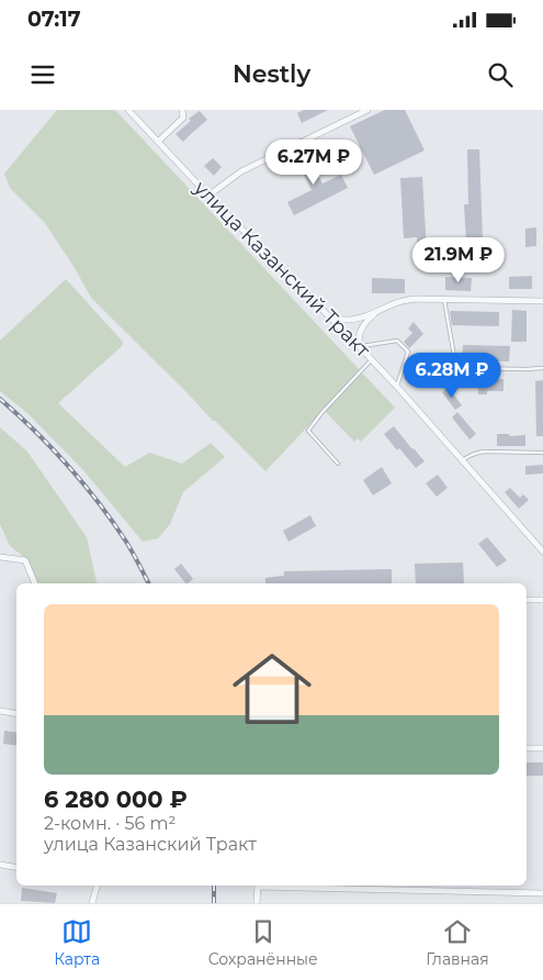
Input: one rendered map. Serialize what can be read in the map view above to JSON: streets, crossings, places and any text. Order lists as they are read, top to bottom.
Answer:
{
  "streets": {
    "street": ["улица Казанский Тракт"]
  },
  "page": {
    "status": "07:17",
    "header": "Nestly",
    "price": ["6.27M ₽", "21.9M ₽", "6.28M ₽"],
    "list": [
      {
        "name": "6 280 000 ₽",
        "note": "2-комн. · 56 m² · улица Казанский Тракт"
      }
    ],
    "tabs": ["Карта", "Сохранённые", "Главная"]
  }
}
